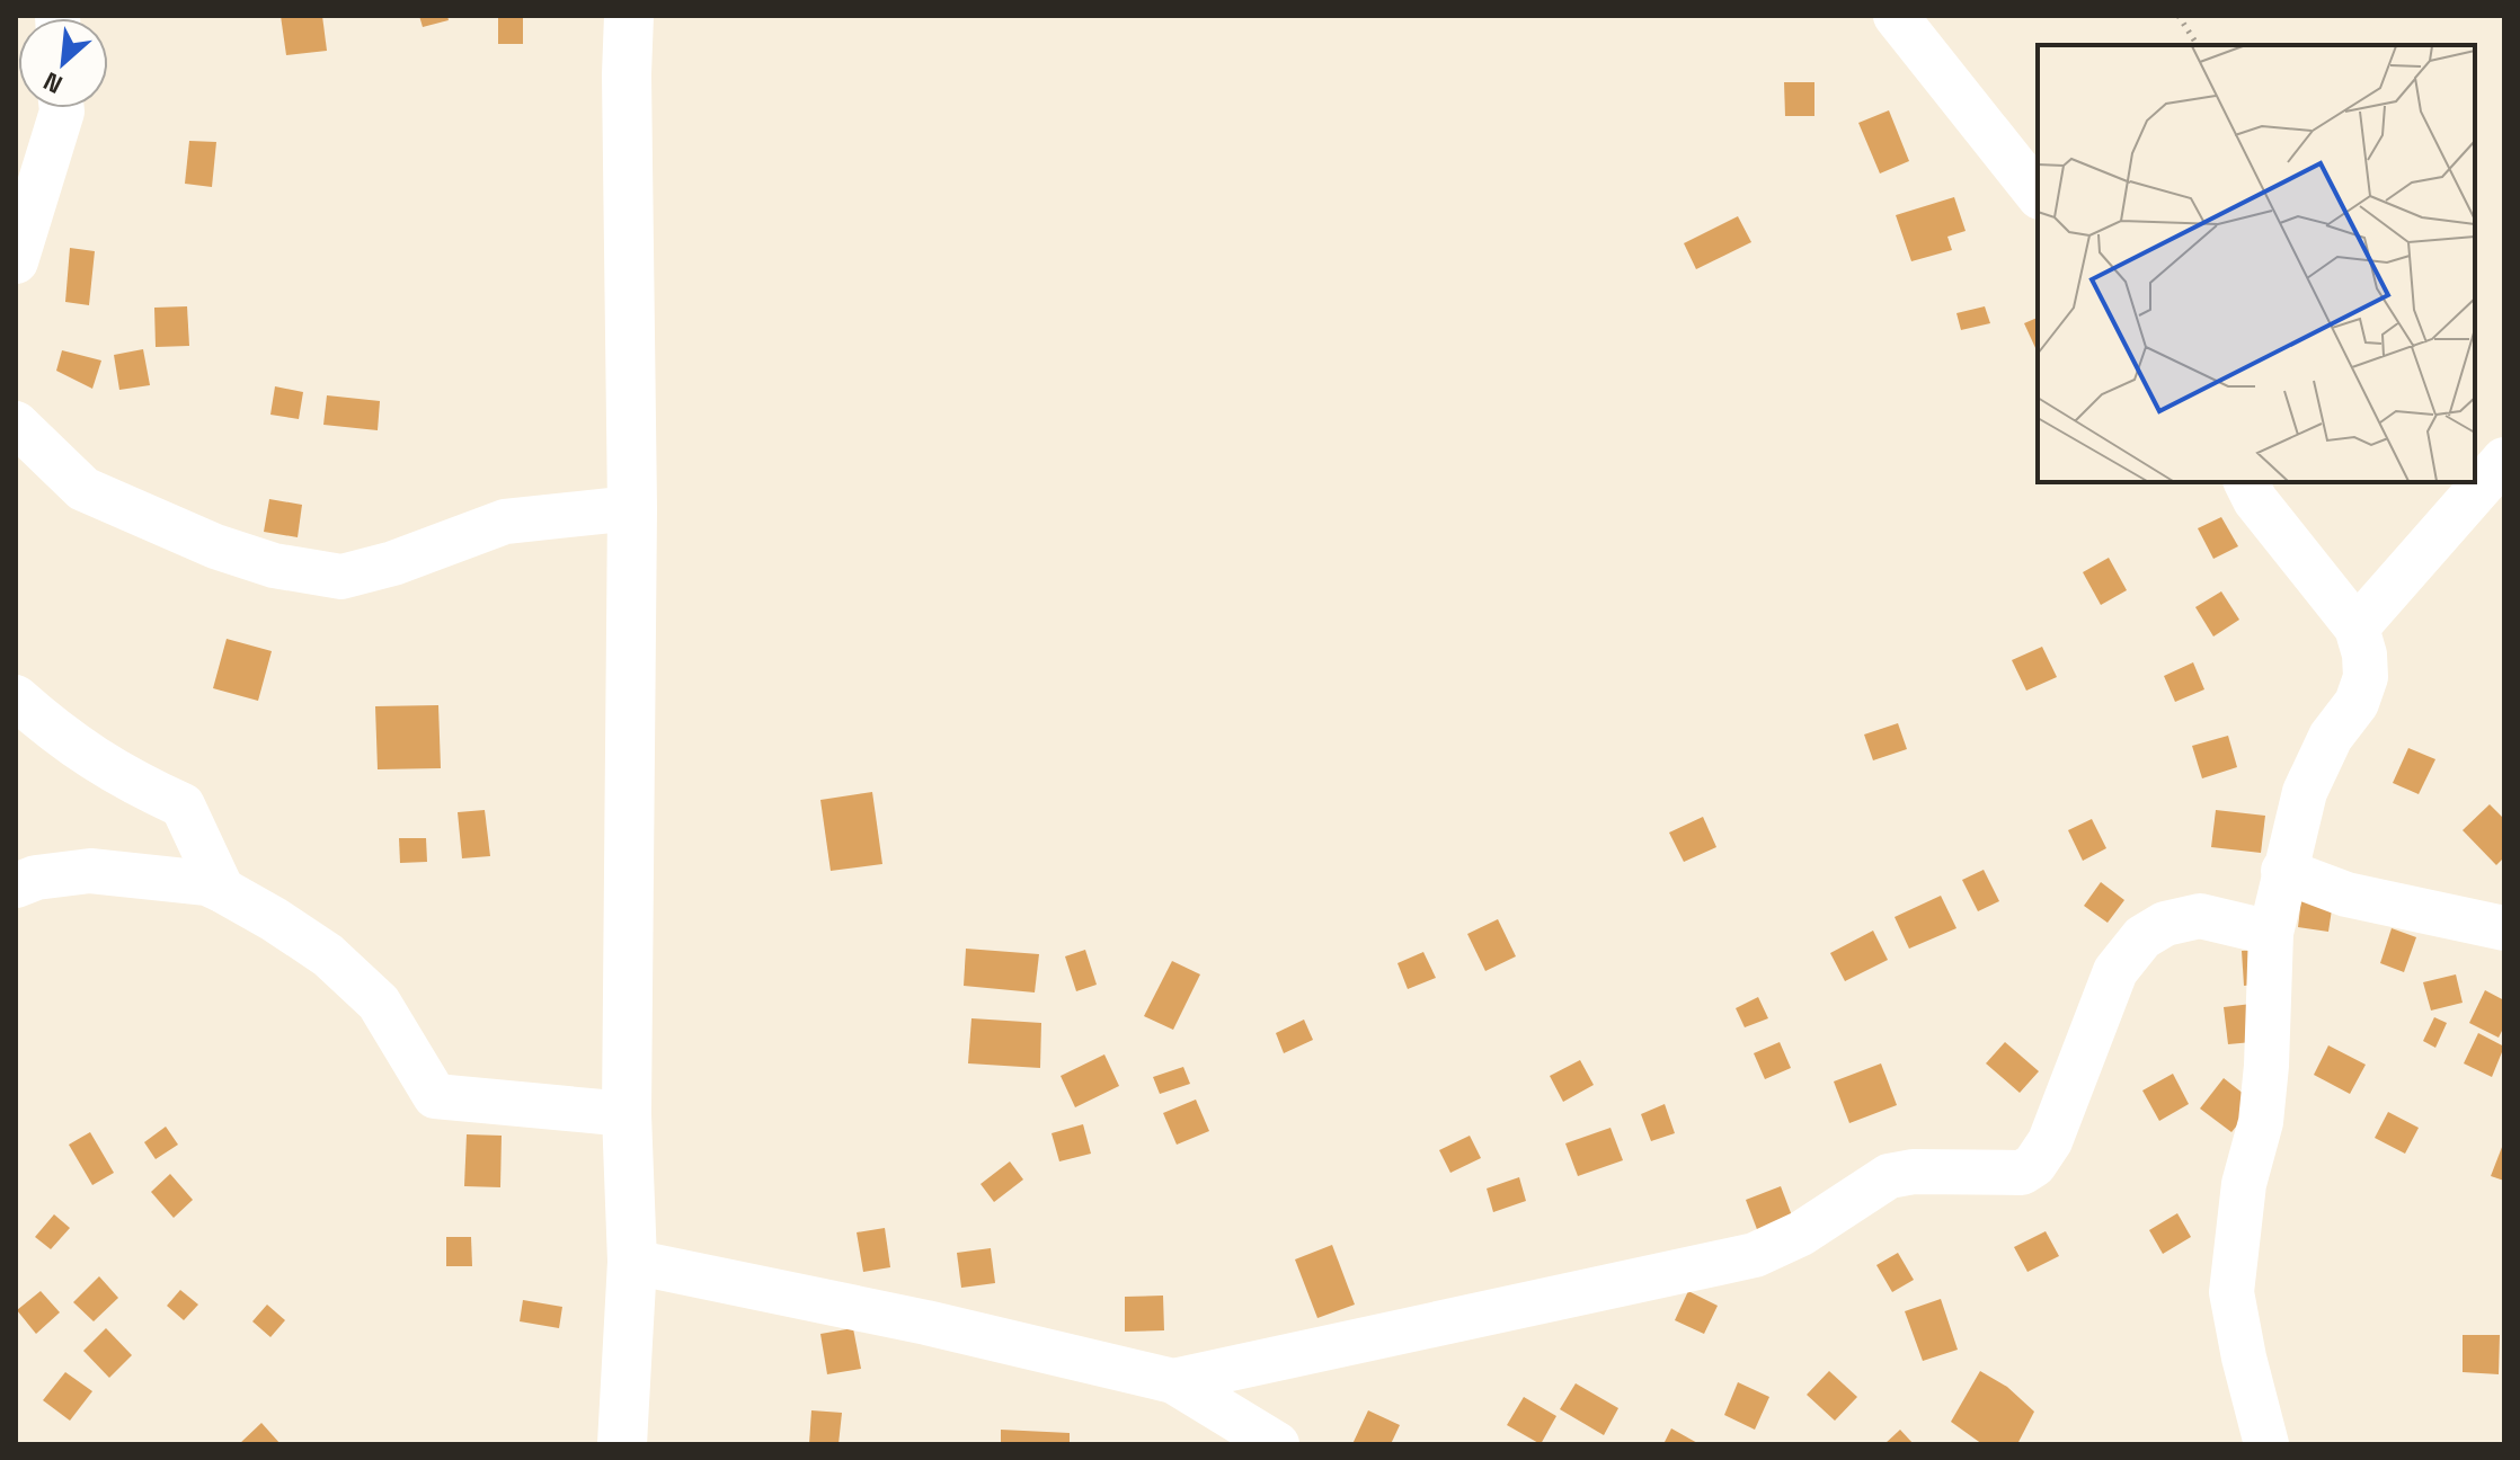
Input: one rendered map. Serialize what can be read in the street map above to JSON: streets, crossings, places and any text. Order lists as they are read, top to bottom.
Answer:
{
  "north": "bottom left"
}
